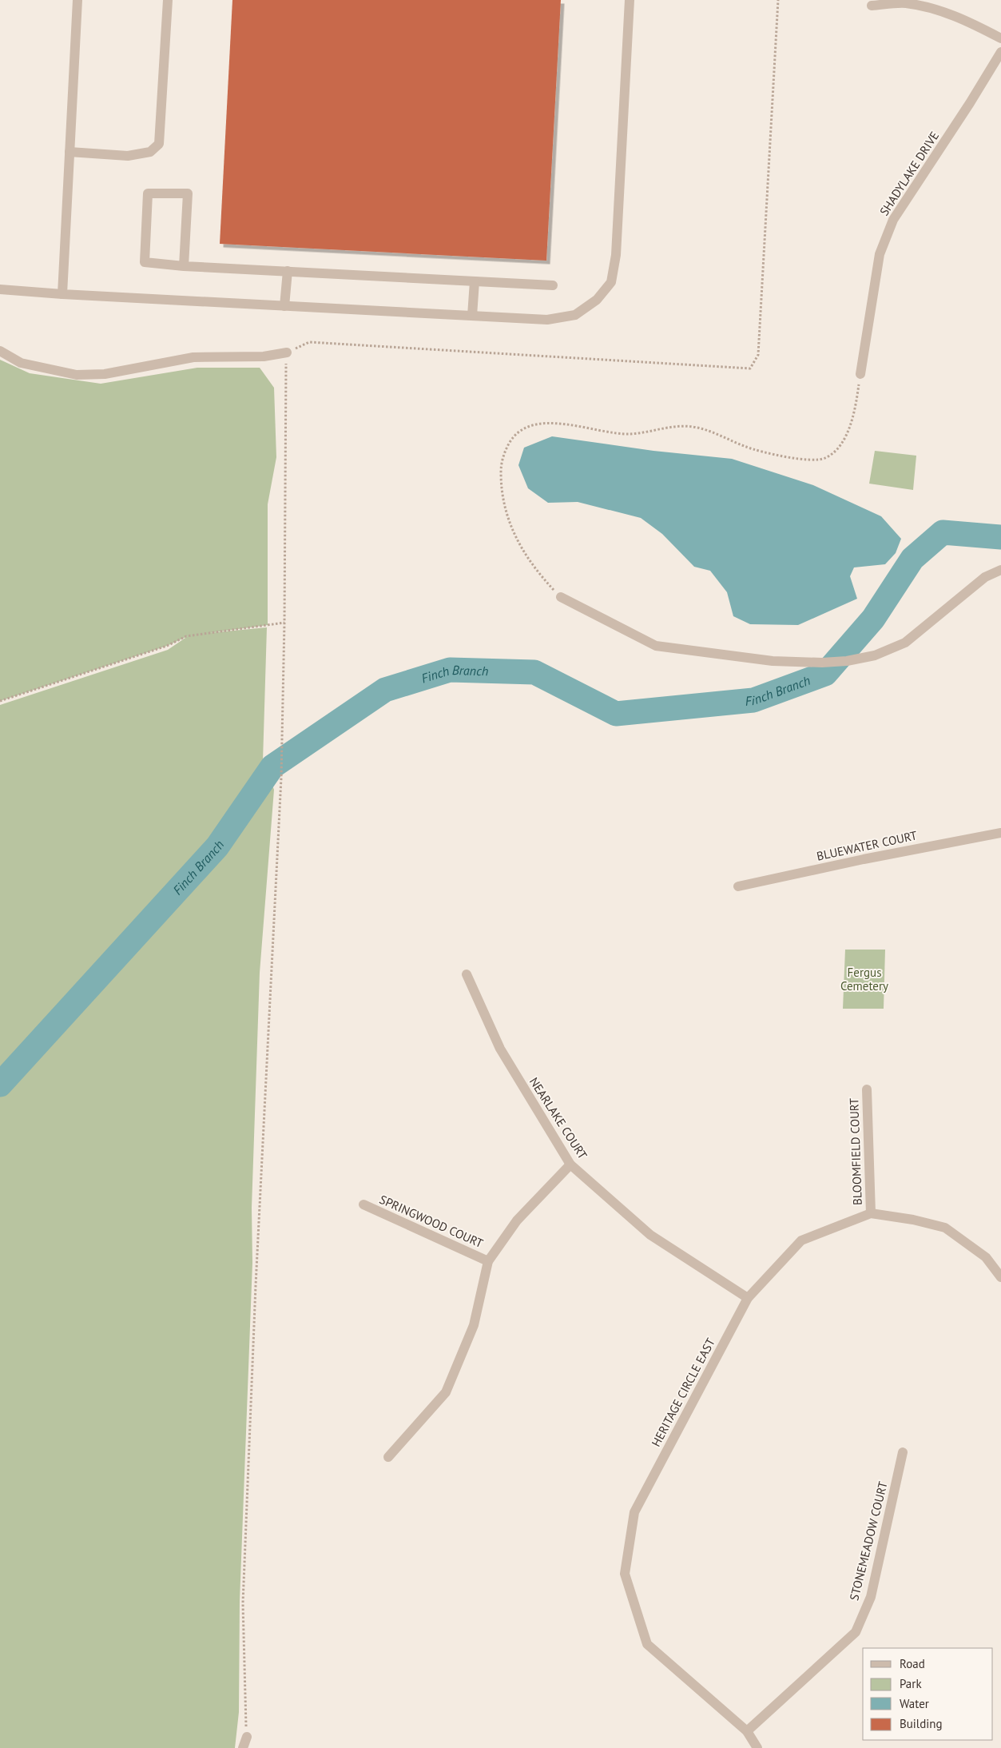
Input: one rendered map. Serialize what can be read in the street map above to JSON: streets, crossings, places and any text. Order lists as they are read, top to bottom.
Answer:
{
  "streets": {
    "street": [
      "SHADYLAKE DRIVE",
      "BLUEWATER COURT",
      "NEARLAKE COURT",
      "BLOOMFIELD COURT",
      "SPRINGWOOD COURT",
      "HERITAGE CIRCLE EAST",
      "STONEMEADOW COURT"
    ]
  },
  "crossings": [
    ["NEARLAKE COURT", "HERITAGE CIRCLE EAST"],
    ["BLOOMFIELD COURT", "HERITAGE CIRCLE EAST"],
    ["HERITAGE CIRCLE EAST", "STONEMEADOW COURT"]
  ],
  "water": ["Finch Branch"],
  "parks": ["Fergus Cemetery"],
  "legend": [
    "Road",
    "Park",
    "Water",
    "Building"
  ]
}
